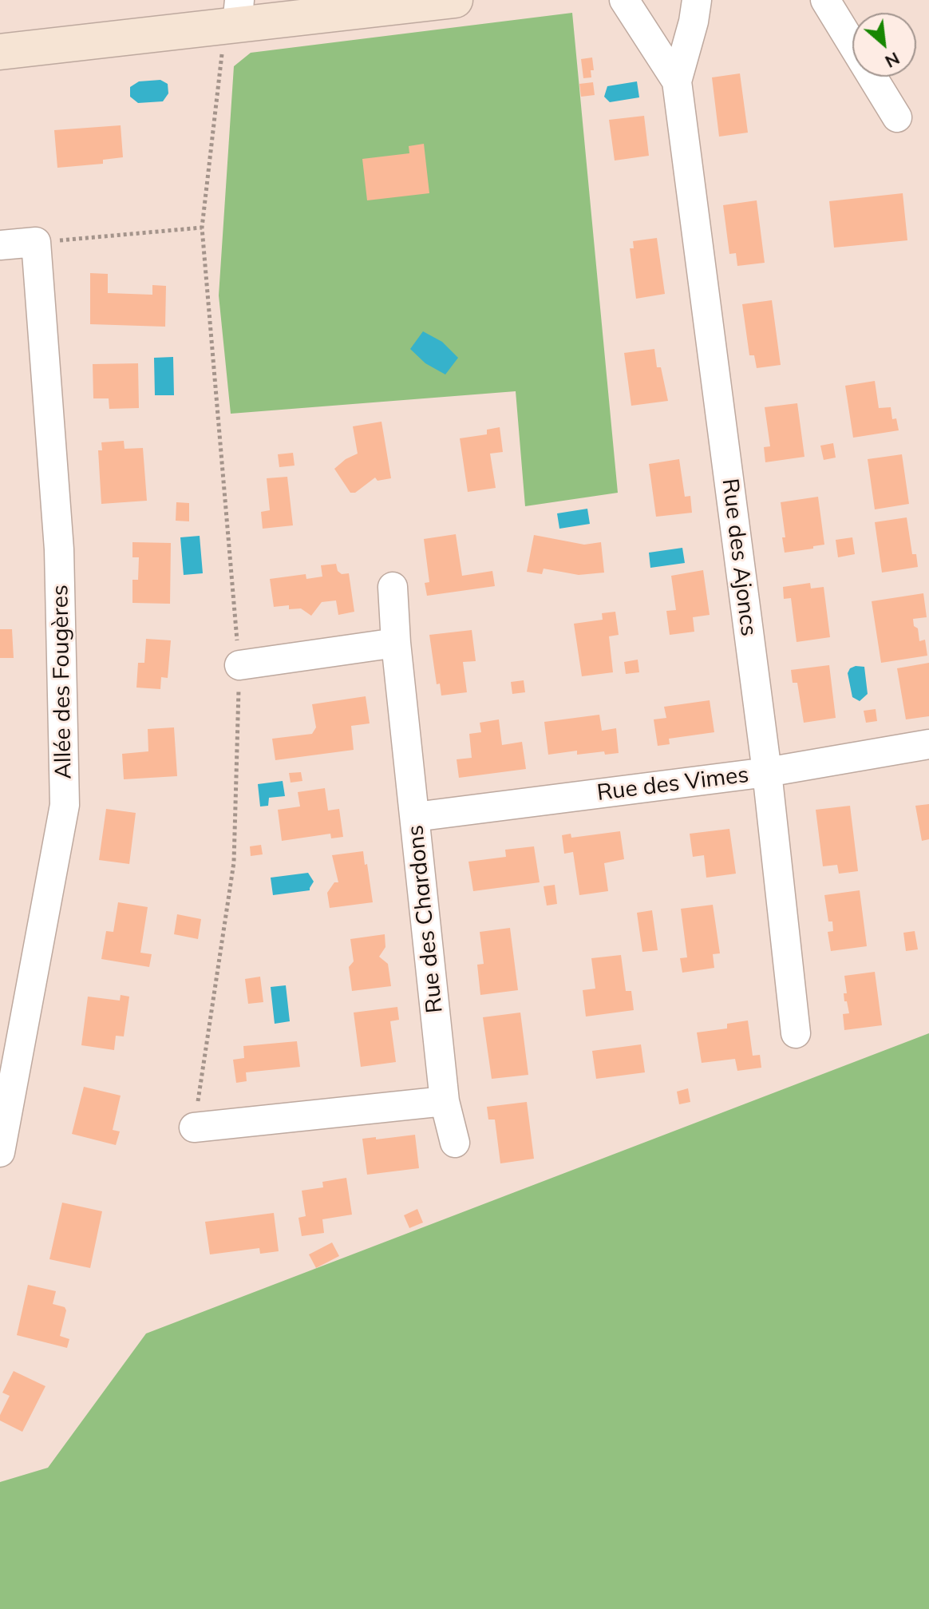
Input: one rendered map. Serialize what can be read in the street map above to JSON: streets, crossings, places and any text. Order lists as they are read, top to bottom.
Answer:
{
  "streets": {
    "street": [
      "Rue des Ajoncs",
      "Allée des Fougères",
      "Rue des Vimes",
      "Rue des Chardons"
    ]
  },
  "crossings": [
    ["Rue des Ajoncs", "Rue des Vimes"],
    ["Rue des Vimes", "Rue des Chardons"]
  ],
  "north": "bottom right"
}
